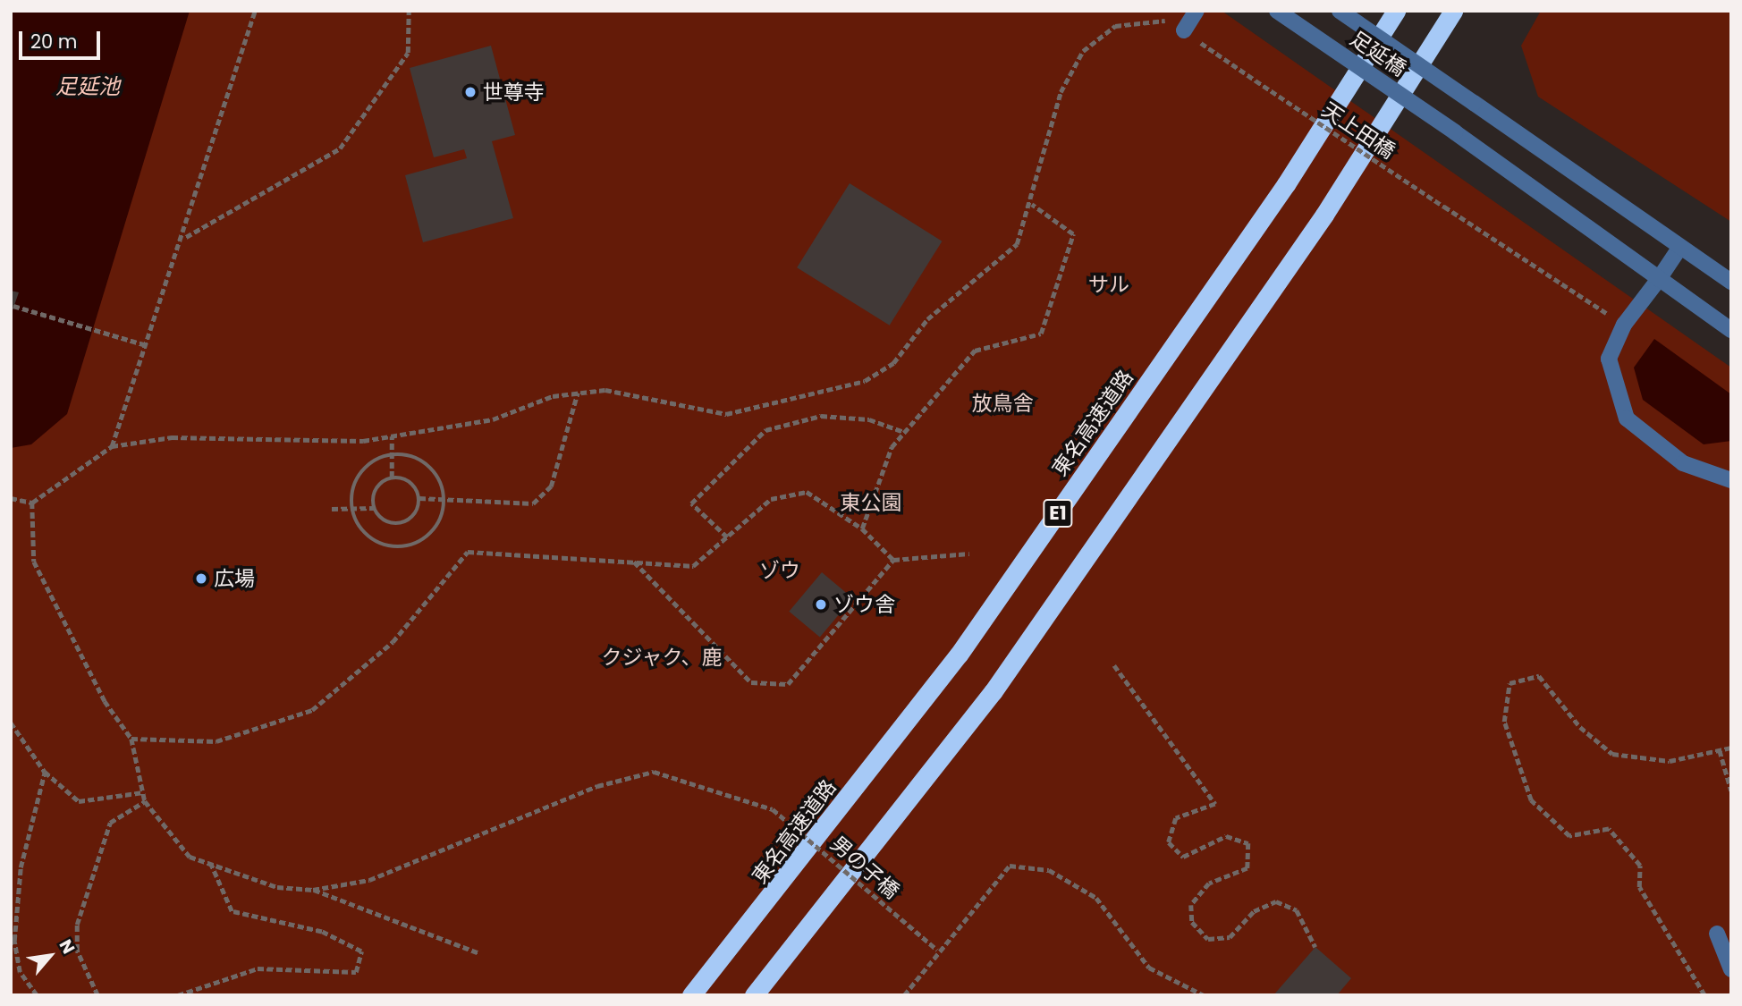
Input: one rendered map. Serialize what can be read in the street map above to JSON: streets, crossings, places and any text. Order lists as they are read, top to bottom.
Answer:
{
  "streets": {
    "highway": ["東名高速道路", "E1"],
    "street": ["足延橋"],
    "path": ["天上田橋", "男の子橋"]
  },
  "water": ["足延池"],
  "parks": [
    "サル",
    "放鳥舎",
    "東公園",
    "ゾウ",
    "クジャク、鹿"
  ],
  "places": ["世尊寺", "広場", "ゾウ舎"],
  "scale_bar": "20 m",
  "north": "top right"
}
